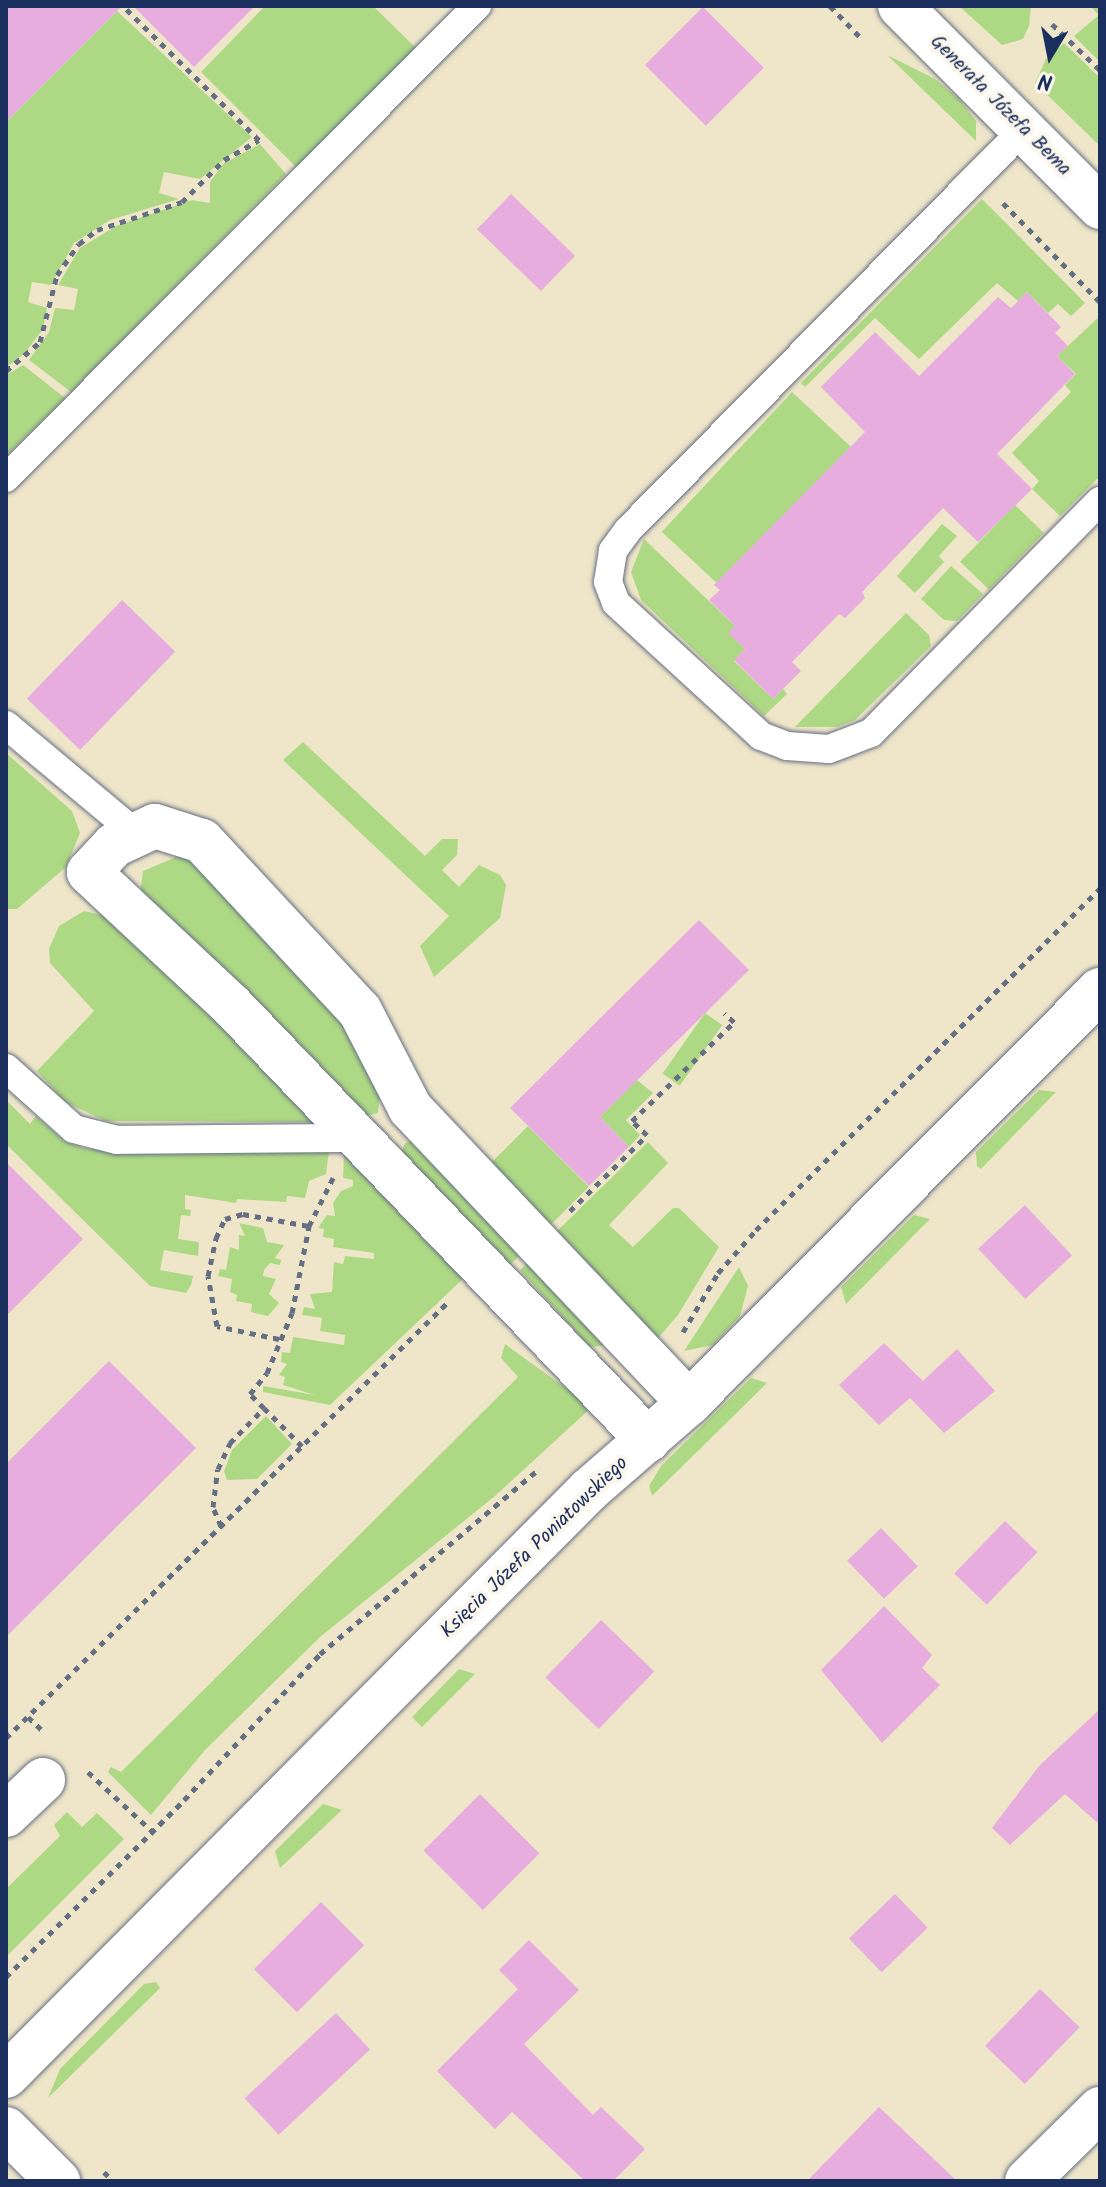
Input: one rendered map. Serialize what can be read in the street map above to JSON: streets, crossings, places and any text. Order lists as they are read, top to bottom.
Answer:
{
  "streets": {
    "street": ["Generała Józefa Bema", "Księcia Józefa Poniatowskiego"]
  },
  "north": "bottom"
}
